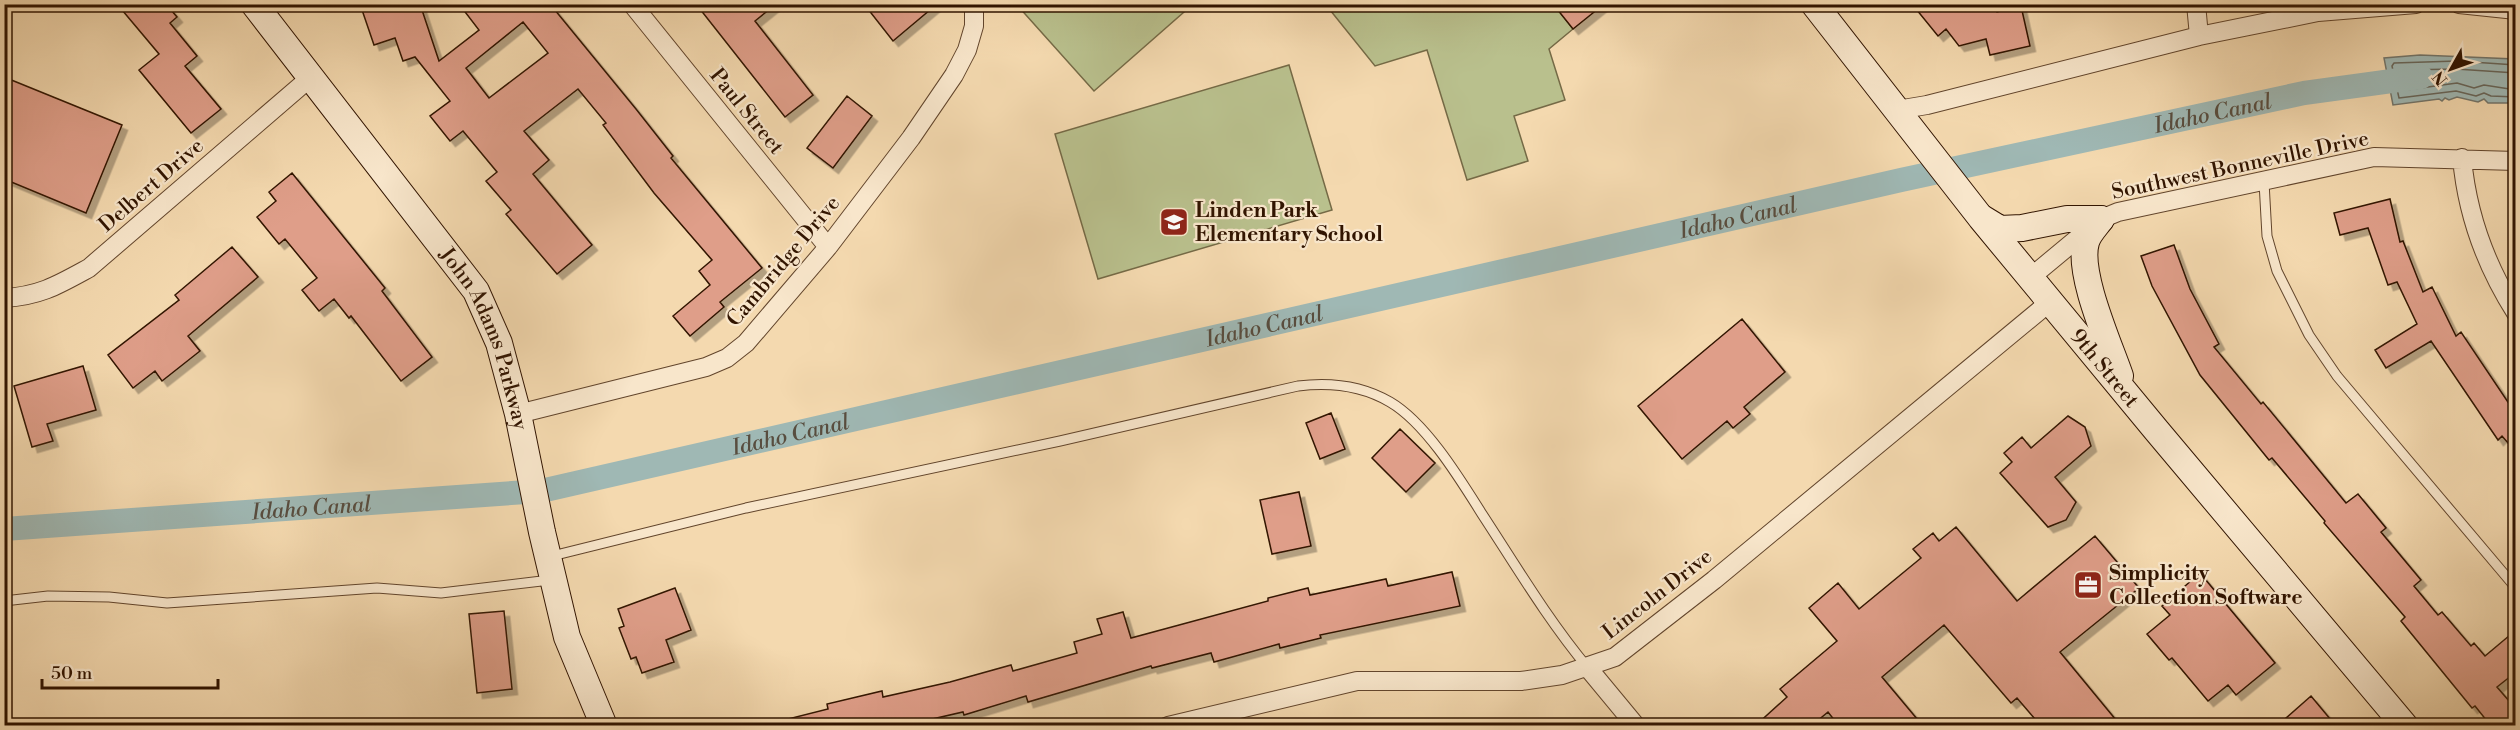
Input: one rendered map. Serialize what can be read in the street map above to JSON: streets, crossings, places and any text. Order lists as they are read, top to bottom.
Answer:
{
  "streets": {
    "street": [
      "Paul Street",
      "Southwest Bonneville Drive",
      "Delbert Drive",
      "Cambridge Drive",
      "John Adams Parkway",
      "9th Street",
      "Lincoln Drive"
    ]
  },
  "crossings": [
    ["Paul Street", "Cambridge Drive"],
    ["Southwest Bonneville Drive", "9th Street"],
    ["Delbert Drive", "John Adams Parkway"],
    ["Cambridge Drive", "John Adams Parkway"],
    ["9th Street", "Lincoln Drive"]
  ],
  "water": ["Idaho Canal"],
  "places": {
    "school or university": ["Linden Park Elementary School"],
    "office": ["Simplicity Collection Software"]
  },
  "scale_bar": "50 m",
  "north": "bottom left"
}
